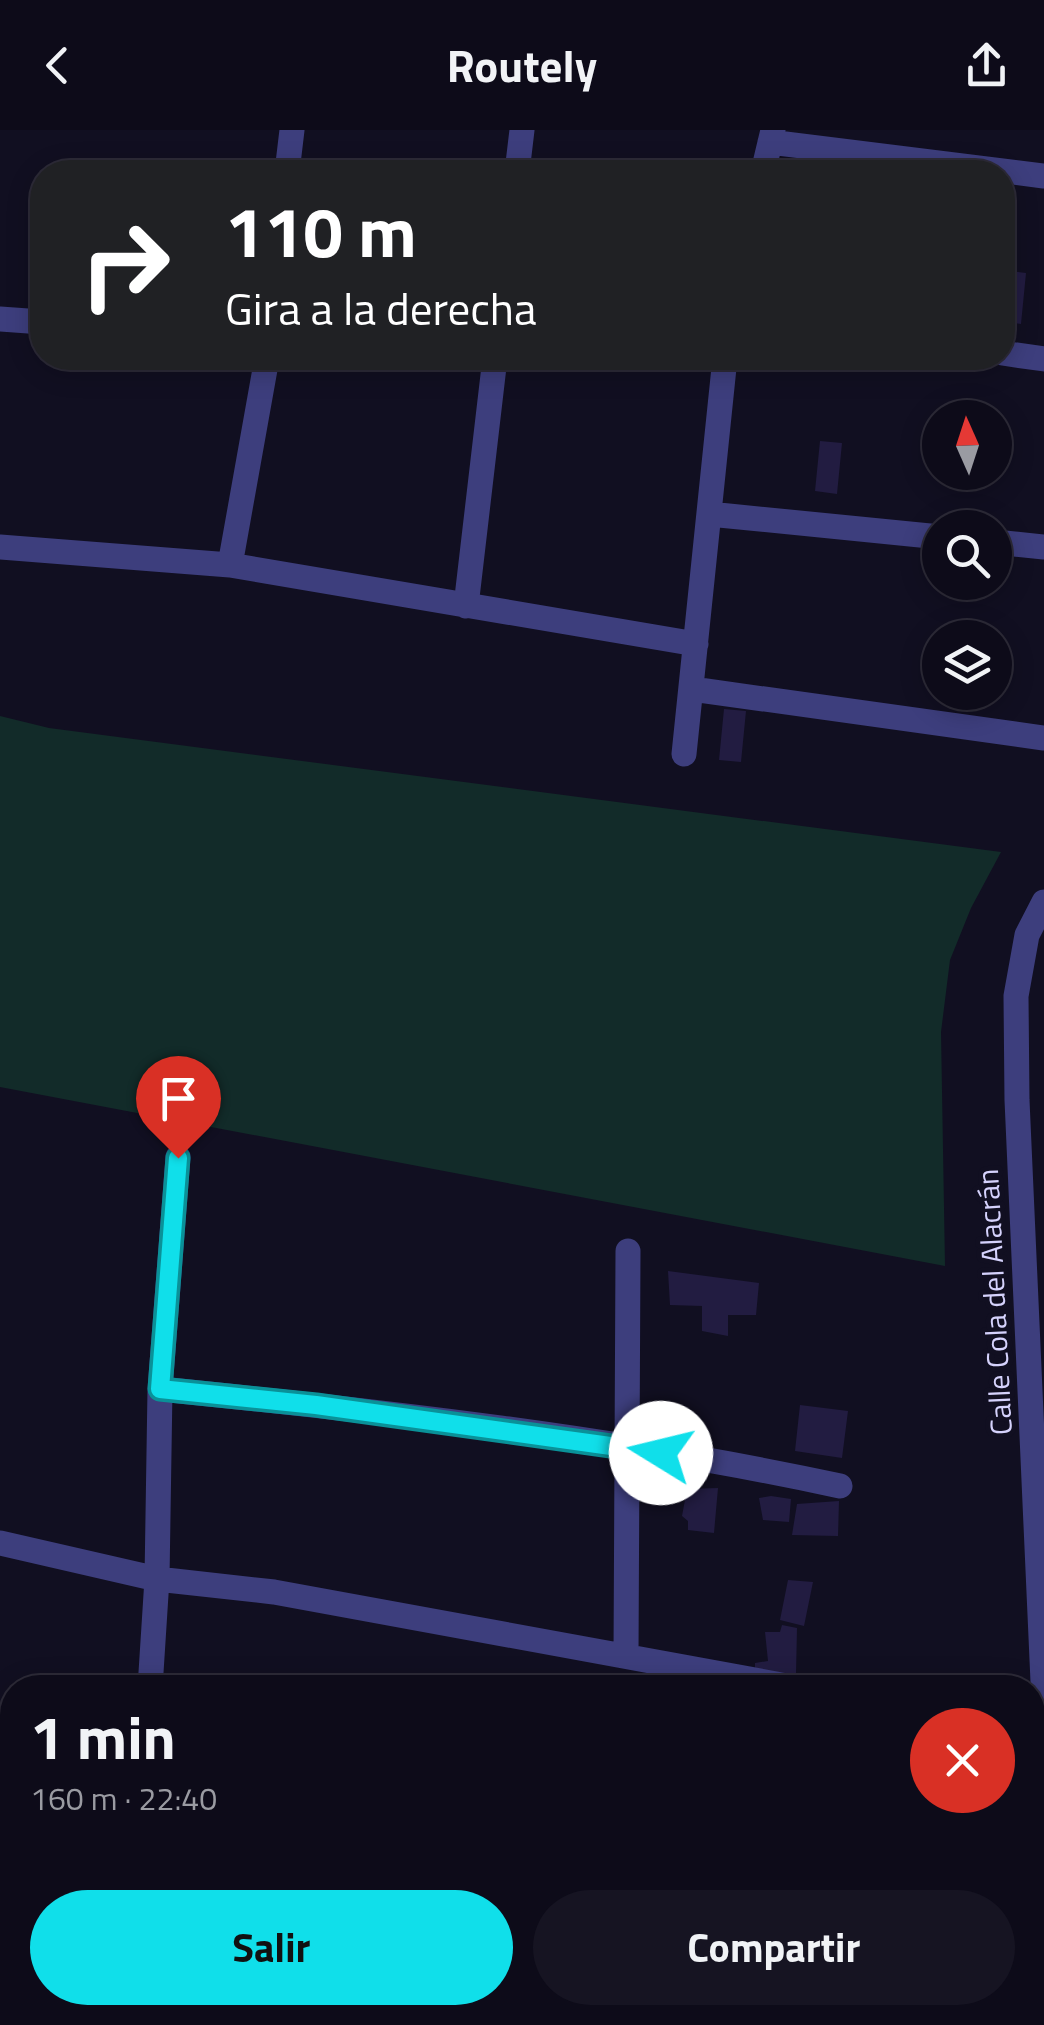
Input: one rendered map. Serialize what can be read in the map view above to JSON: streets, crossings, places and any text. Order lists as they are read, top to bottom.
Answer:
{
  "streets": {
    "street": ["Calle Cola del Alacrán"]
  },
  "north": "top",
  "page": {
    "header": "Routely",
    "turn": ["110 m", "Gira a la derecha"],
    "heading": ["1 min", "160 m · 22:40"],
    "buttons": ["Salir", "Compartir"]
  }
}
